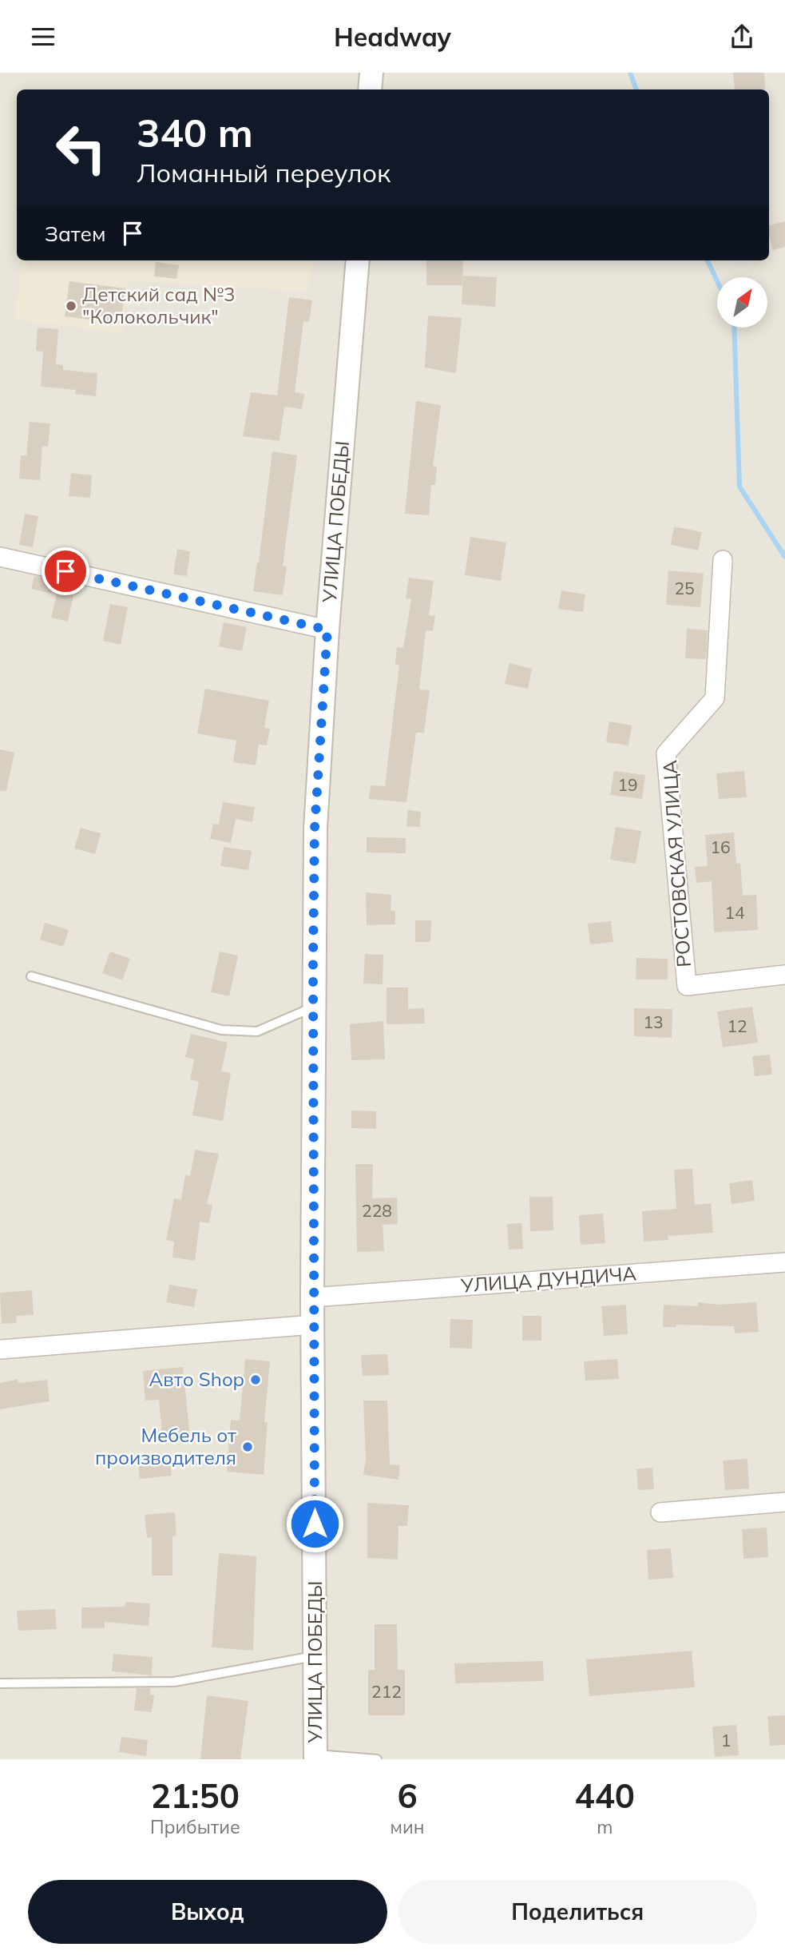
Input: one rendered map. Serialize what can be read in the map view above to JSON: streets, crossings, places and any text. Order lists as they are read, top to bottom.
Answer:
{
  "streets": {
    "street": ["УЛИЦА ПОБЕДЫ", "РОСТОВСКАЯ УЛИЦА", "УЛИЦА ДУНДИЧА"]
  },
  "crossings": [
    ["УЛИЦА ПОБЕДЫ", "УЛИЦА ДУНДИЧА"]
  ],
  "places": ["Детский сад №3 \"Колокольчик\"", "Авто Shop", "Мебель от производителя"],
  "house_numbers": [
    "25",
    "19",
    "16",
    "14",
    "13",
    "12",
    "228",
    "212",
    "1"
  ],
  "north": "top right",
  "page": {
    "header": "Headway",
    "turn": ["340 m", "Ломанный переулок"],
    "then": "Затем",
    "eta": [
      "21:50",
      "Прибытие",
      "6",
      "мин",
      "440",
      "m"
    ],
    "buttons": ["Выход", "Поделиться"]
  }
}
